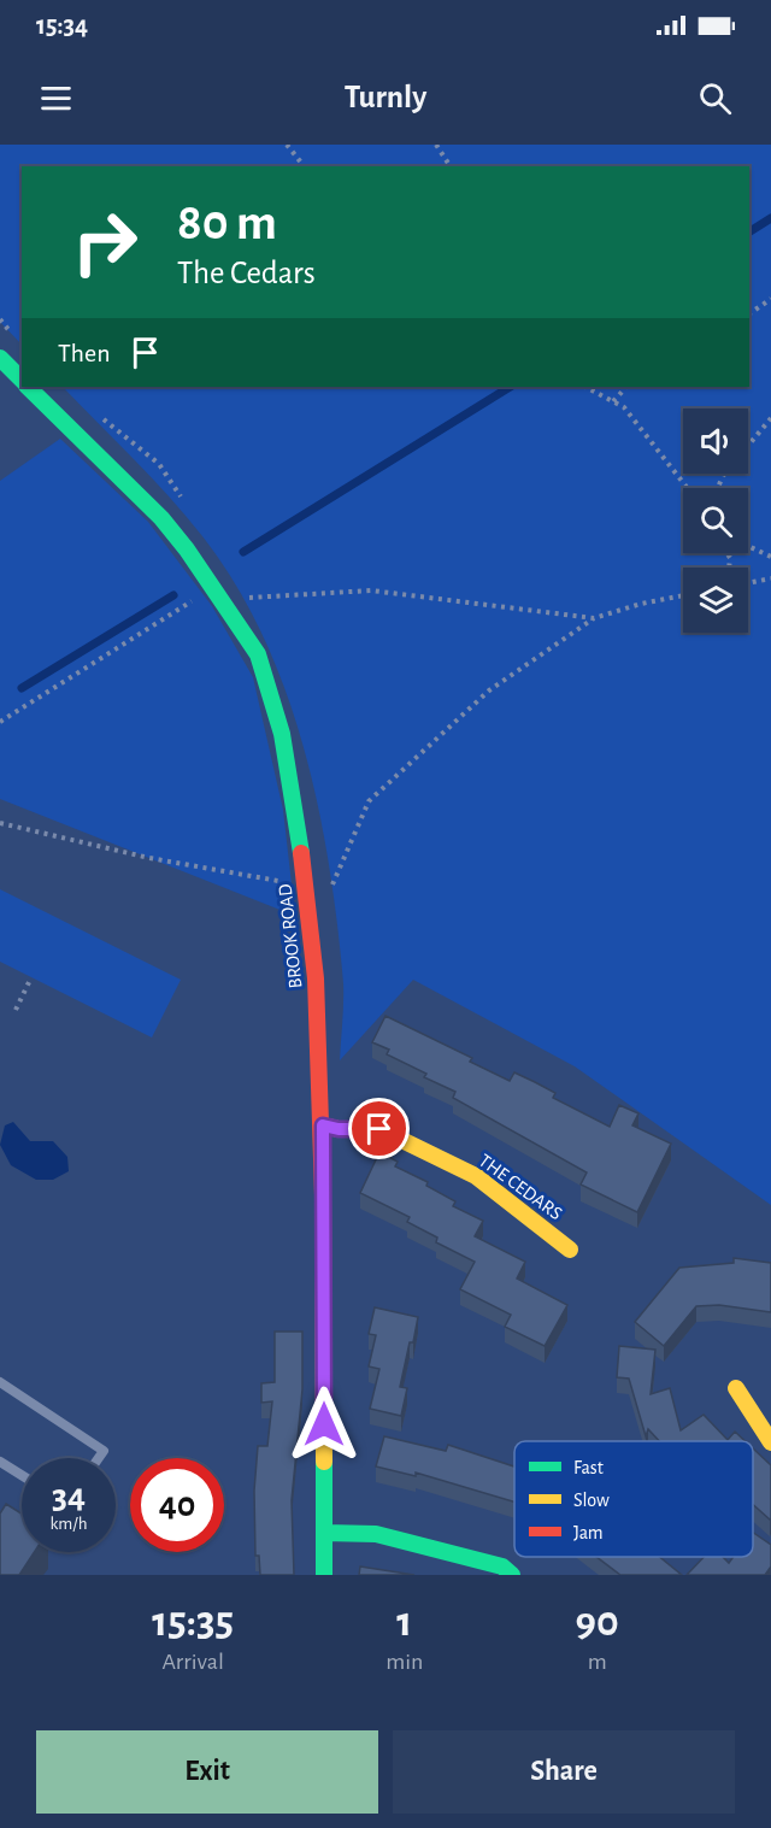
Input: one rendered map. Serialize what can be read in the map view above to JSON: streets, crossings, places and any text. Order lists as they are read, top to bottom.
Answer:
{
  "streets": {
    "street": ["BROOK ROAD", "THE CEDARS"]
  },
  "crossings": [
    ["BROOK ROAD", "THE CEDARS"]
  ],
  "legend": ["Fast", "Slow", "Jam"],
  "page": {
    "status": "15:34",
    "header": "Turnly",
    "turn": ["80 m", "The Cedars"],
    "then": "Then",
    "speed": "34 km/h",
    "limit": "40",
    "eta": [
      "15:35",
      "Arrival",
      "1",
      "min",
      "90",
      "m"
    ],
    "buttons": ["Exit", "Share"]
  }
}
